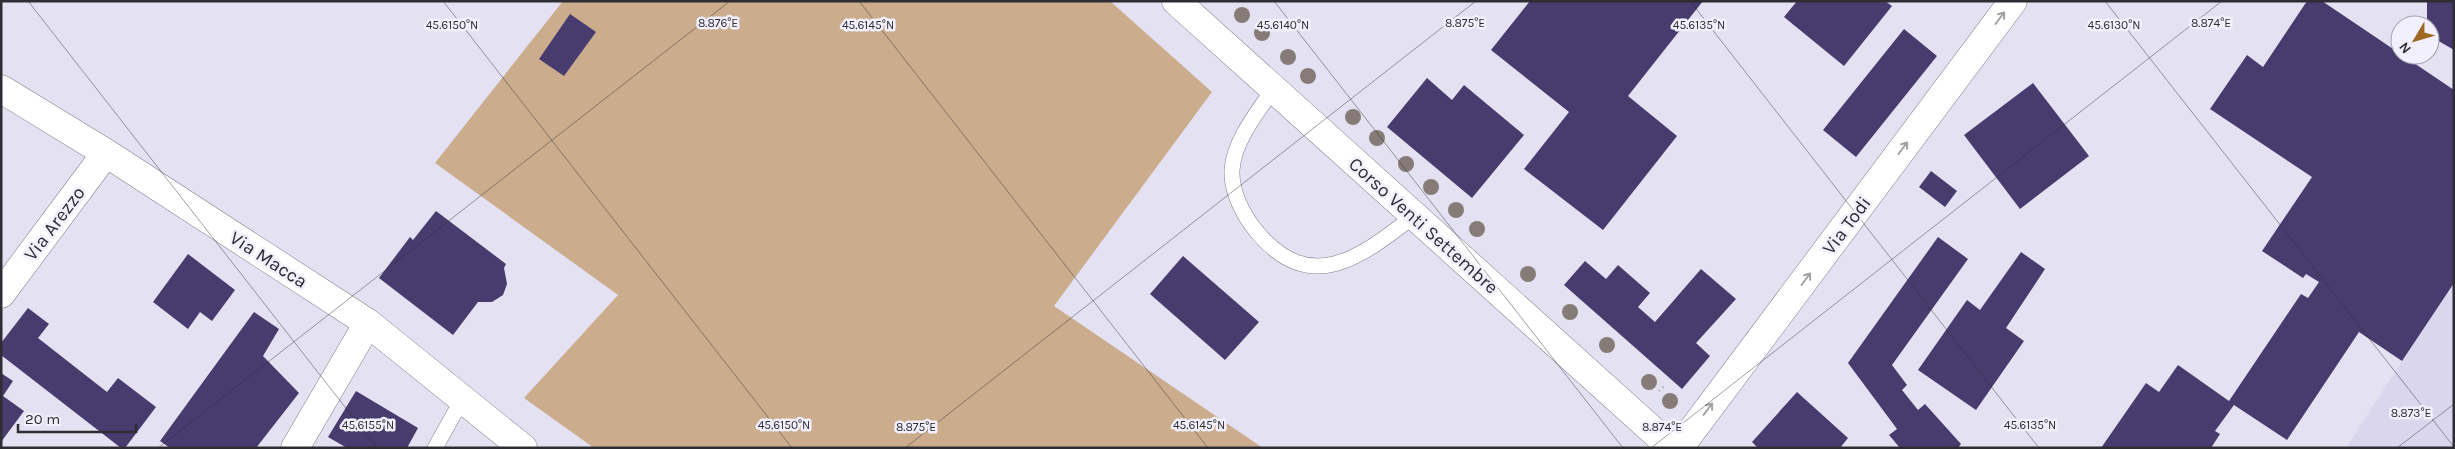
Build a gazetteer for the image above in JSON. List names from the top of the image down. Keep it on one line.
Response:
{"streets":{"street":["Via Arezzo","Corso Venti Settembre","Via Todi","Via Macca"]},"crossings":[["Via Arezzo","Via Macca"]],"one_way":["Via Todi"],"scale_bar":"20 m","north":"bottom left","coordinates":["8.876°E","8.875°E","8.874°E","45.6150°N","45.6145°N","45.6140°N","45.6135°N","45.6130°N","8.873°E","45.6155°N"]}
